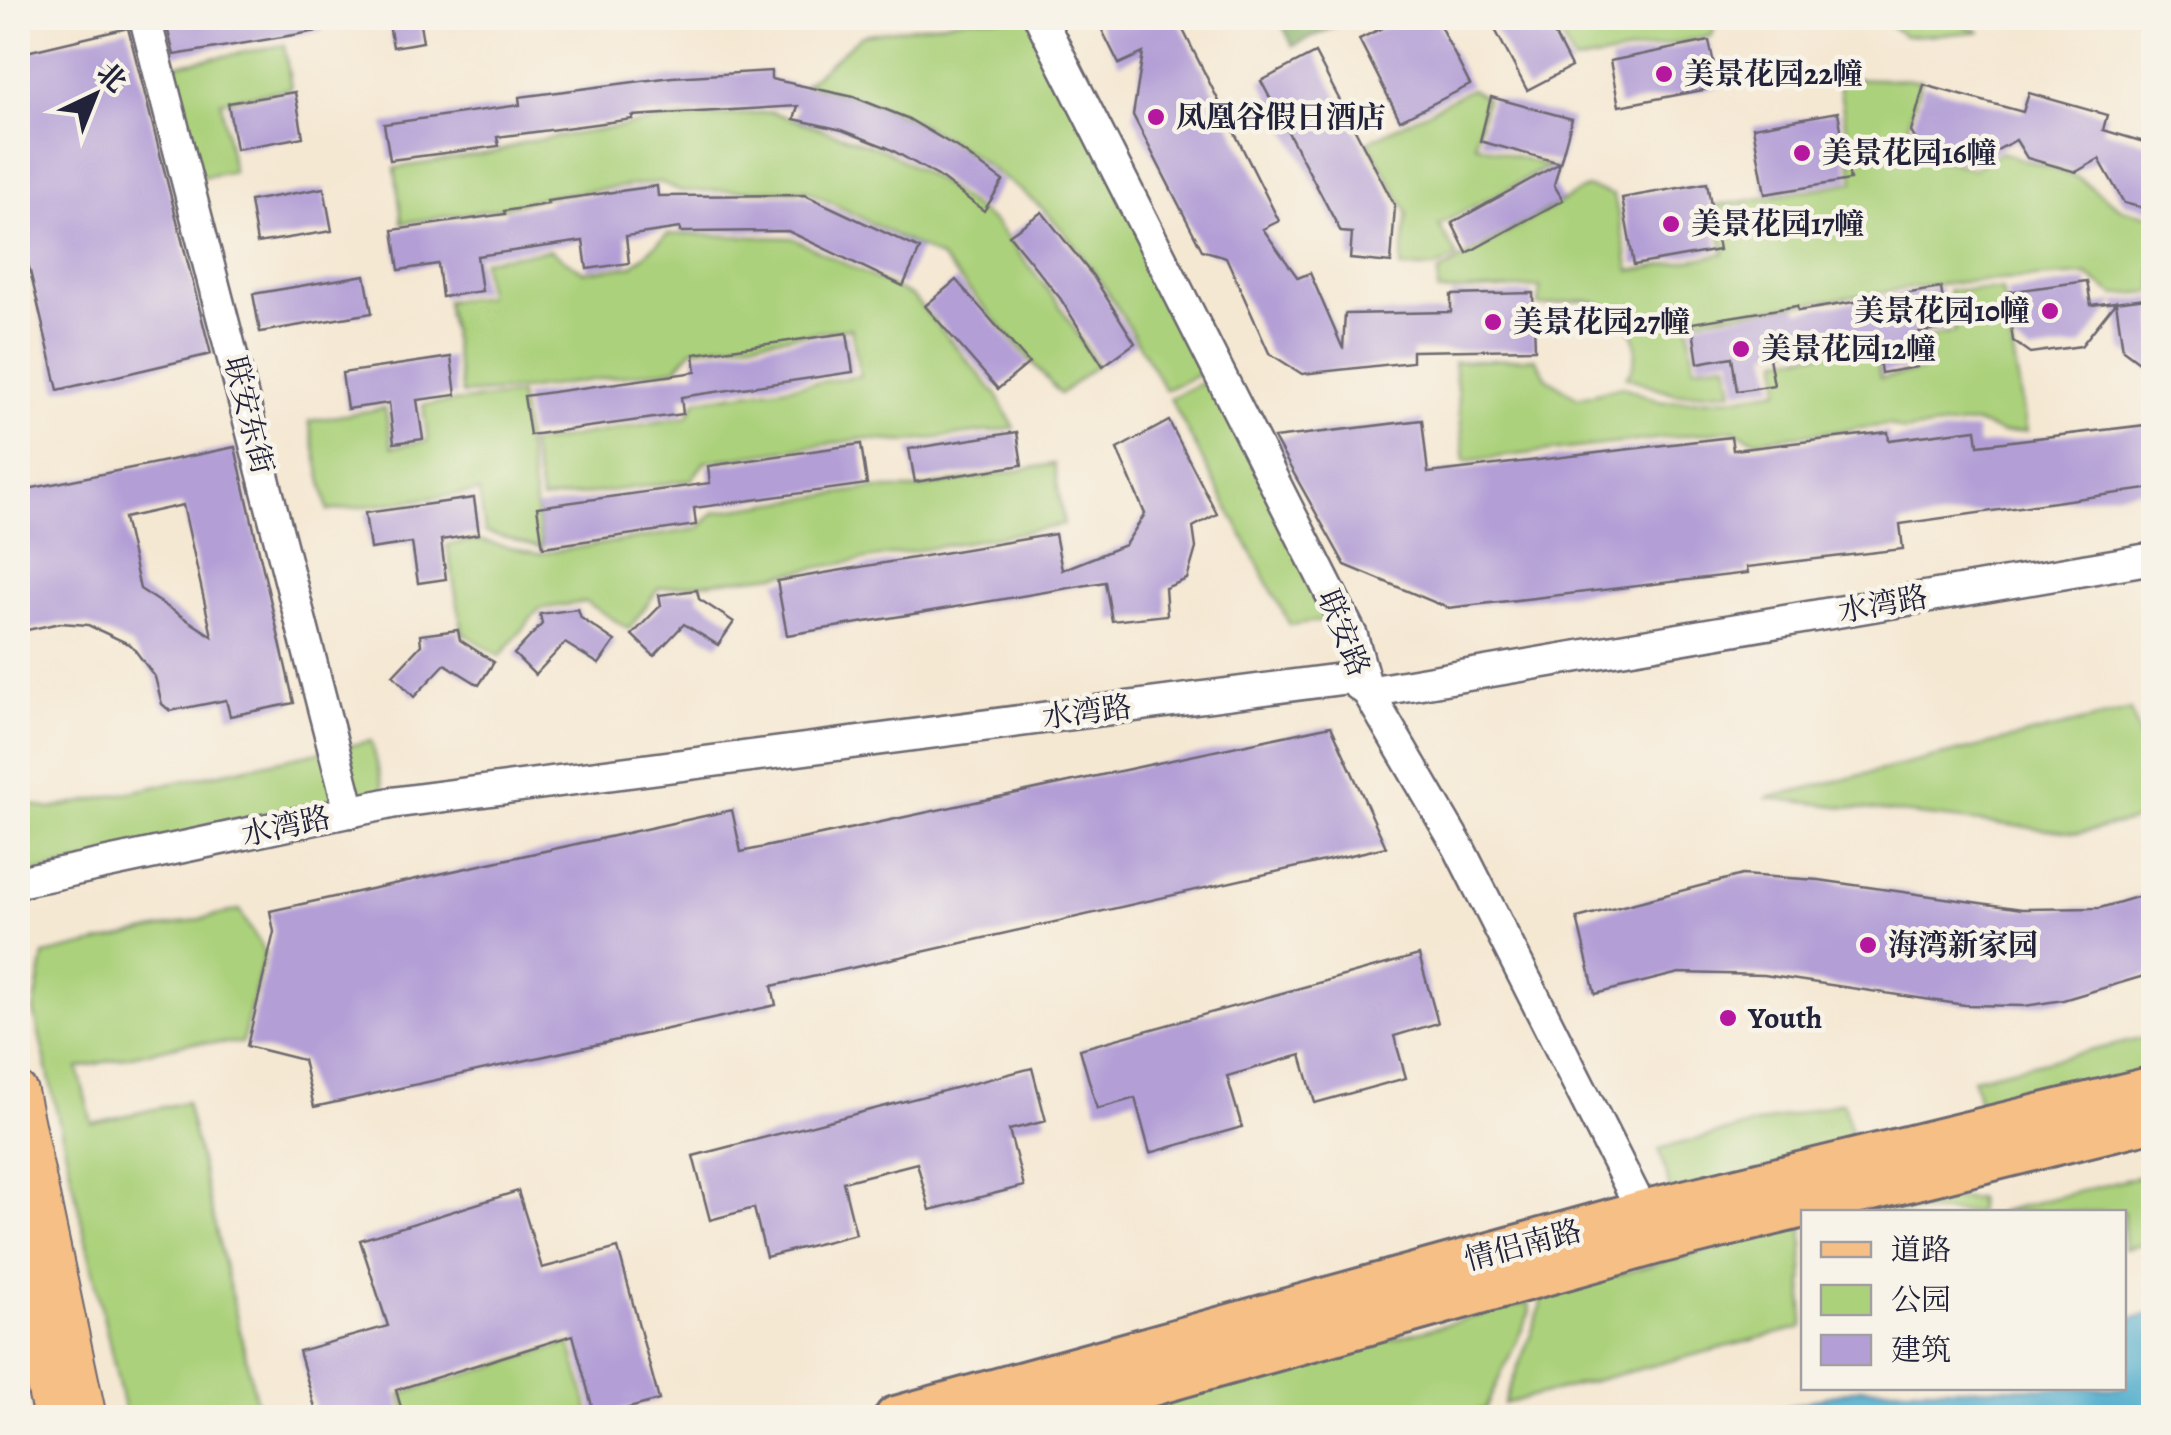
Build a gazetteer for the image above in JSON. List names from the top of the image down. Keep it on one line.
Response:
{"streets":{"highway":["情侣南路"],"street":["联安东街","水湾路","联安路"]},"crossings":[["联安东街","水湾路"],["水湾路","联安路"],["联安路","情侣南路"]],"places":["美景花园22幢","凤凰谷假日酒店","美景花园16幢","美景花园17幢","美景花园10幢","美景花园27幢","美景花园12幢","海湾新家园","Youth"],"legend":["道路","公园","建筑"],"north":"top right"}
